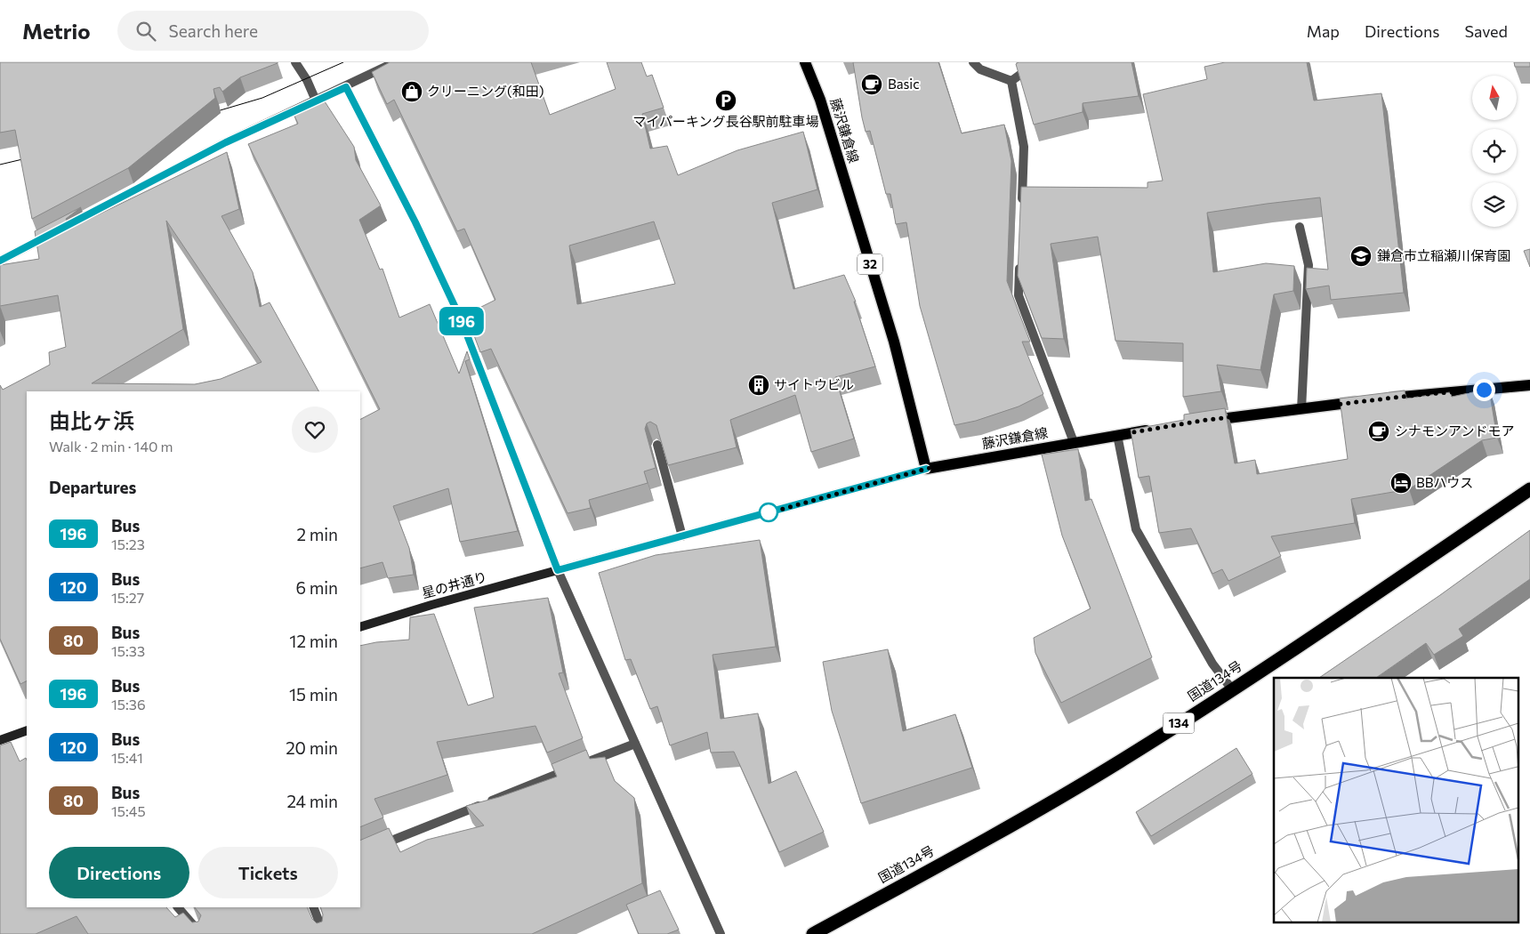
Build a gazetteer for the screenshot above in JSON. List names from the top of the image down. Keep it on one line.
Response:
{"streets":{"highway":["国道134号","134"],"main road":["藤沢鎌倉線","32"],"street":["星の井通り"]},"crossings":[["藤沢鎌倉線","星の井通り"]],"places":{"cafe":["Basic","シナモンアンドモア"],"shop":["クリーニング(和田)"],"parking":["マイパーキング長谷駅前駐車場"],"school or university":["鎌倉市立稲瀬川保育園"],"building":["サイトウビル"],"hotel":["BBハウス"]},"lines":["bus line 196"],"north":"top","page":{"header":"Metrio","search":"Search here","nav":["Map","Directions","Saved"],"on_map":"196","heading":[["由比ヶ浜","Walk · 2 min · 140 m"],"Departures"],"list":[{"mark":"196","name":"Bus","note":"15:23","value":"2 min"},{"mark":"120","name":"Bus","note":"15:27","value":"6 min"},{"mark":"80","name":"Bus","note":"15:33","value":"12 min"},{"mark":"196","name":"Bus","note":"15:36","value":"15 min"},{"mark":"120","name":"Bus","note":"15:41","value":"20 min"},{"mark":"80","name":"Bus","note":"15:45","value":"24 min"}],"buttons":["Directions","Tickets"]}}
